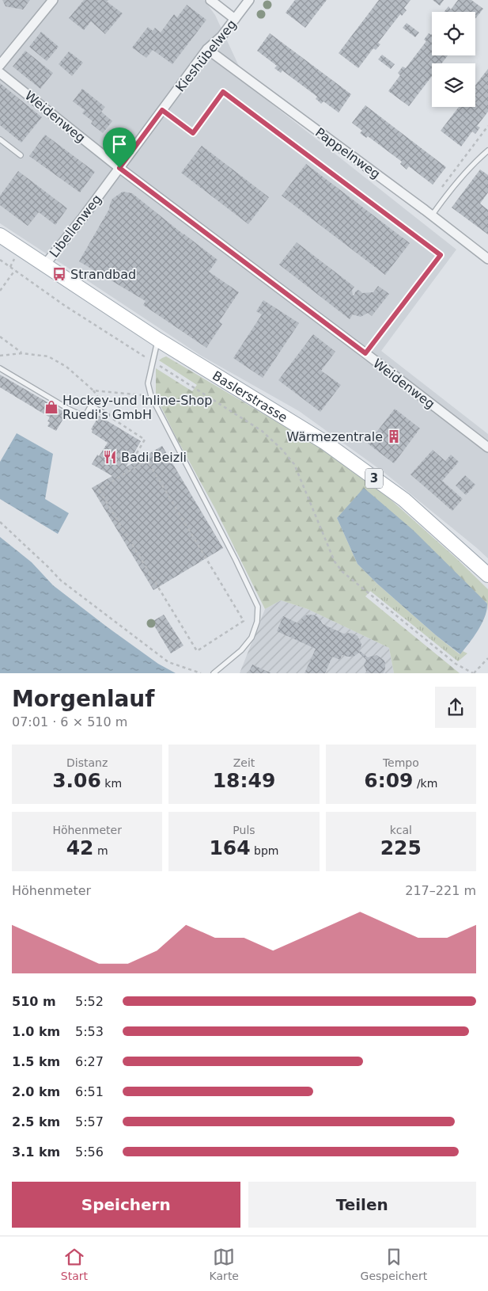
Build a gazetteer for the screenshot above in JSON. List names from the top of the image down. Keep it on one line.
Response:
{"streets":{"main road":["Baslerstrasse","3"],"street":["Kieshübelweg","Weidenweg","Pappelnweg","Libellenweg"]},"crossings":[["Kieshübelweg","Weidenweg"],["Kieshübelweg","Pappelnweg"],["Kieshübelweg","Libellenweg"],["Weidenweg","Libellenweg"],["Libellenweg","Baslerstrasse"]],"places":{"bus stop":["Strandbad"],"shop":["Hockey-und Inline-Shop Ruedi's GmbH"],"building":["Wärmezentrale"],"restaurant":["Badi Beizli"]},"page":{"heading":["Morgenlauf","07:01 · 6 × 510 m"],"stats":[["Distanz","3.06 km"],["Zeit","18:49"],["Tempo","6:09 /km"],["Höhenmeter","42 m"],["Puls","164 bpm"],["kcal","225"]],"chart":["Höhenmeter","217–221 m"],"list":[{"name":"510 m","note":"5:52"},{"name":"1.0 km","note":"5:53"},{"name":"1.5 km","note":"6:27"},{"name":"2.0 km","note":"6:51"},{"name":"2.5 km","note":"5:57"},{"name":"3.1 km","note":"5:56"}],"buttons":["Speichern","Teilen"],"tabs":["Start","Karte","Gespeichert"]}}
